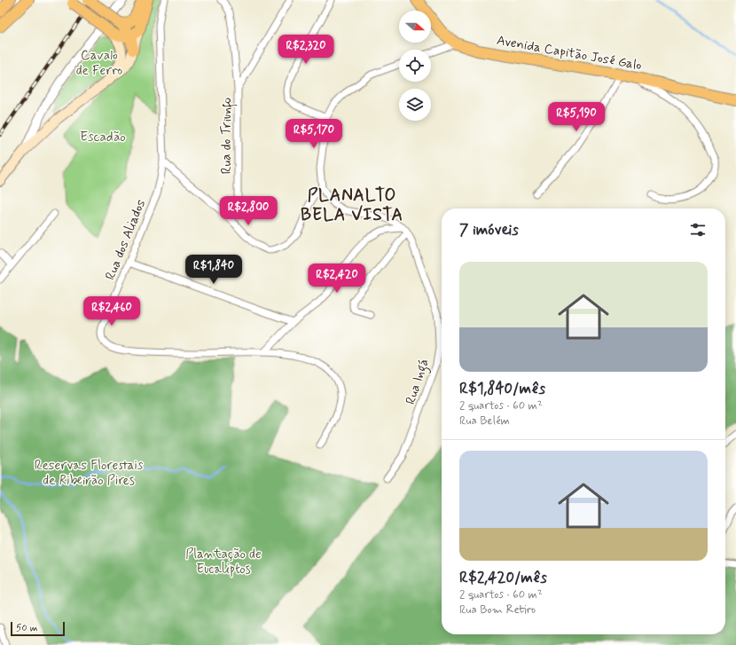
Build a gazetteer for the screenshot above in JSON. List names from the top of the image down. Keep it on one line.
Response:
{"streets":{"main road":["Avenida Capitão José Galo"],"street":["Rua do Triunfo","Rua dos Aliados","Rua Ingá"]},"districts":["PLANALTO BELA VISTA"],"parks":["Cavalo de Ferro","Escadão","Reservas Florestais de Ribeirão Pires","Plantação de Eucaliptos"],"scale_bar":"50 m","north":"right","page":{"price":["R$2,320","R$5,190","R$5,170","R$2,800","R$1,840","R$2,420","R$2,460"],"heading":"7 imóveis","list":[{"name":"R$1,840/mês","note":"2 quartos · 60 m² · Rua Belém"},{"name":"R$2,420/mês","note":"2 quartos · 60 m² · Rua Bom Retiro"}],"scale":"50 m"}}
